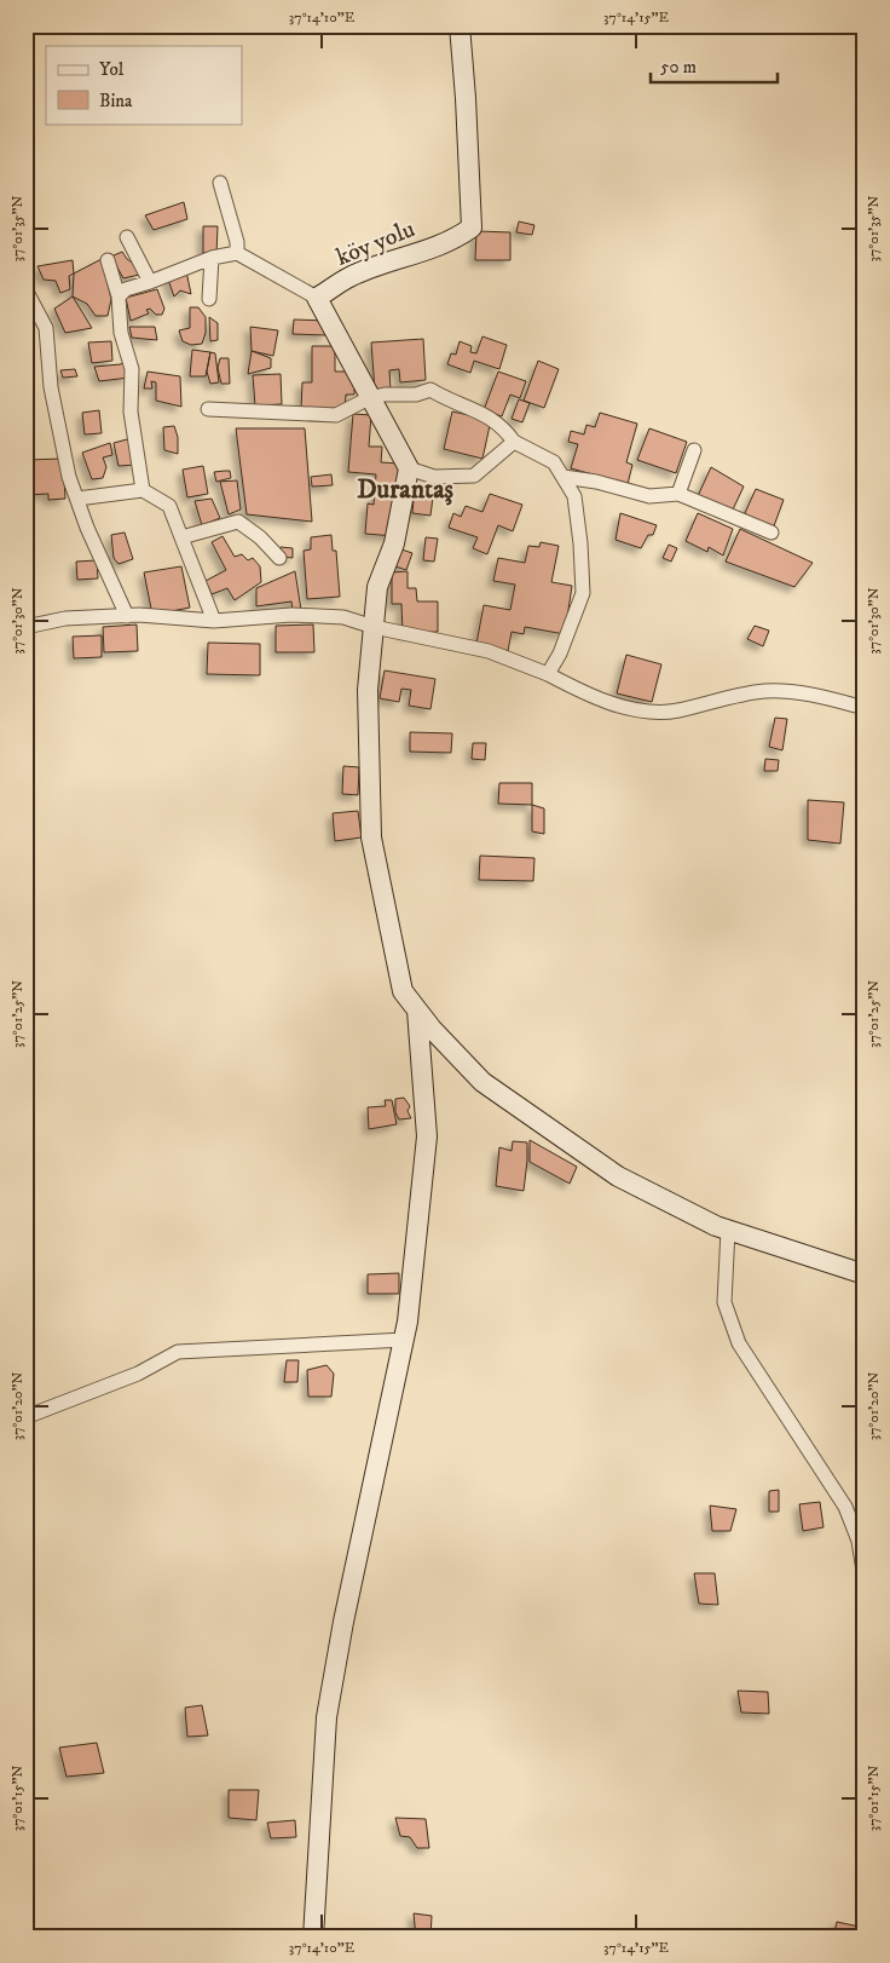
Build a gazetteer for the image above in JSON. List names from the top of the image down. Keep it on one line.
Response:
{"streets":{"street":["köy yolu"]},"districts":["Durantaş"],"legend":["Yol","Bina"],"scale_bar":"50 m","coordinates":["37°14'10\"E","37°14'15\"E","37°01'35\"N","37°01'30\"N","37°01'25\"N","37°01'20\"N","37°01'15\"N"]}
